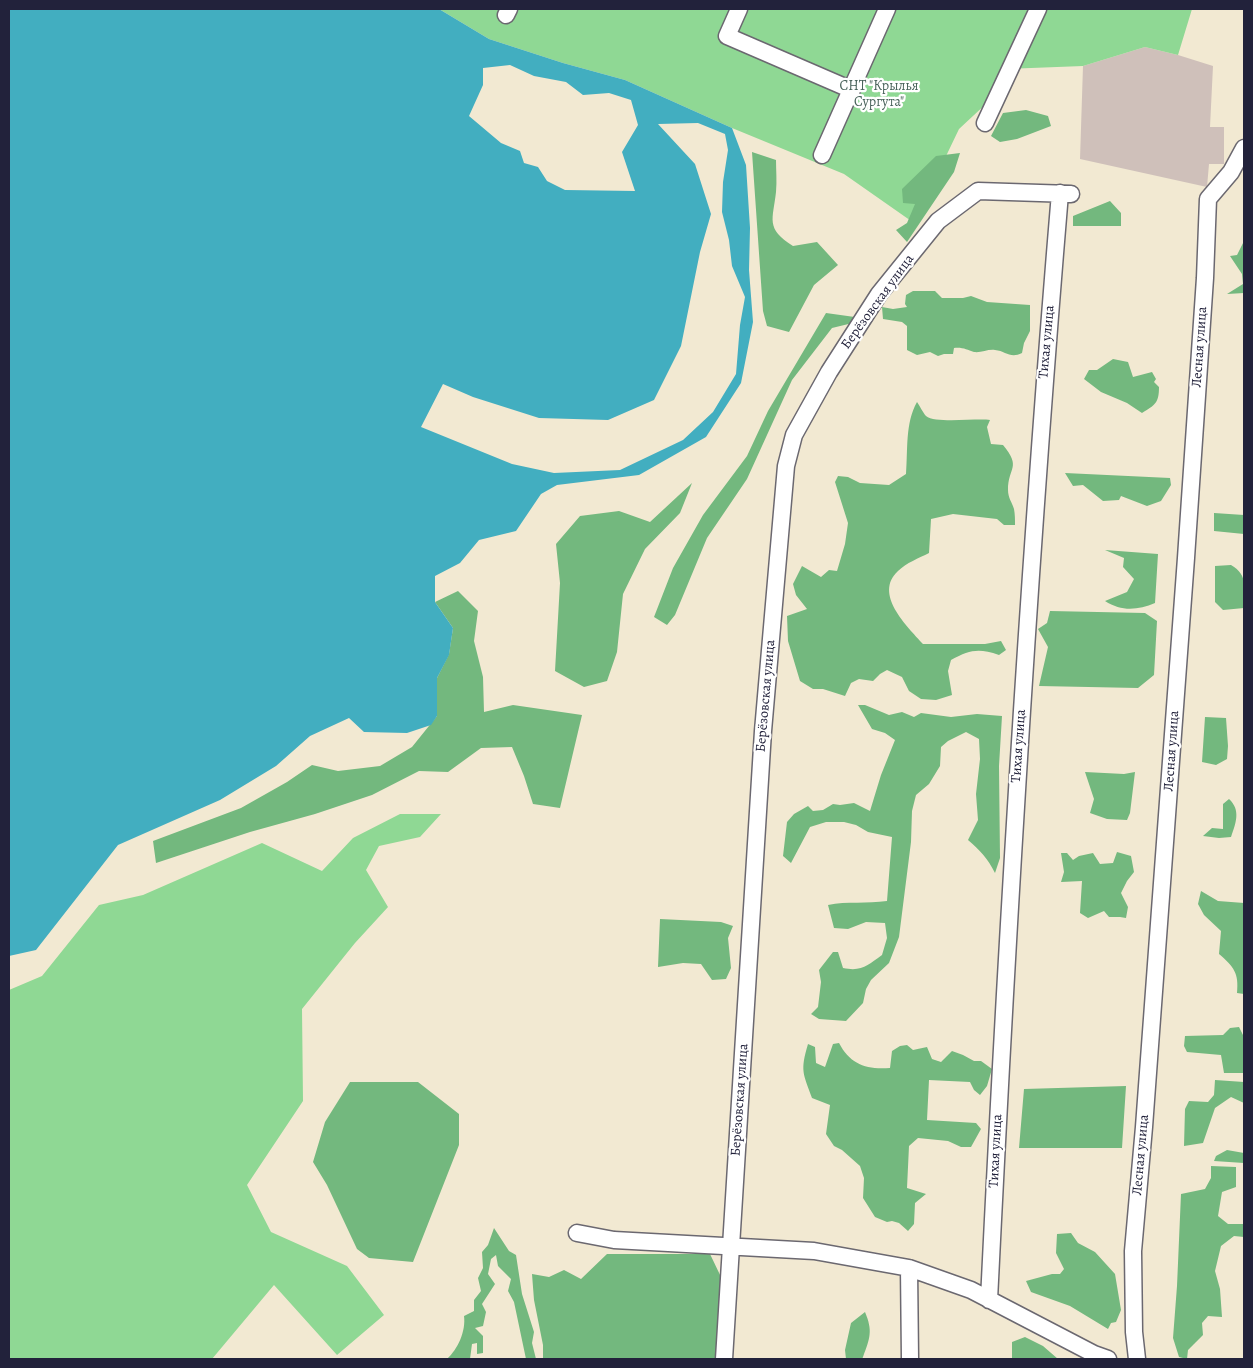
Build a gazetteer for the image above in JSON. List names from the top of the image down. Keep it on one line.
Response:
{"streets":{"street":["Берёзовская улица","Тихая улица","Лесная улица"]},"crossings":[["Берёзовская улица","Тихая улица"]],"parks":["CНТ \"Крылья Сургута\""]}
